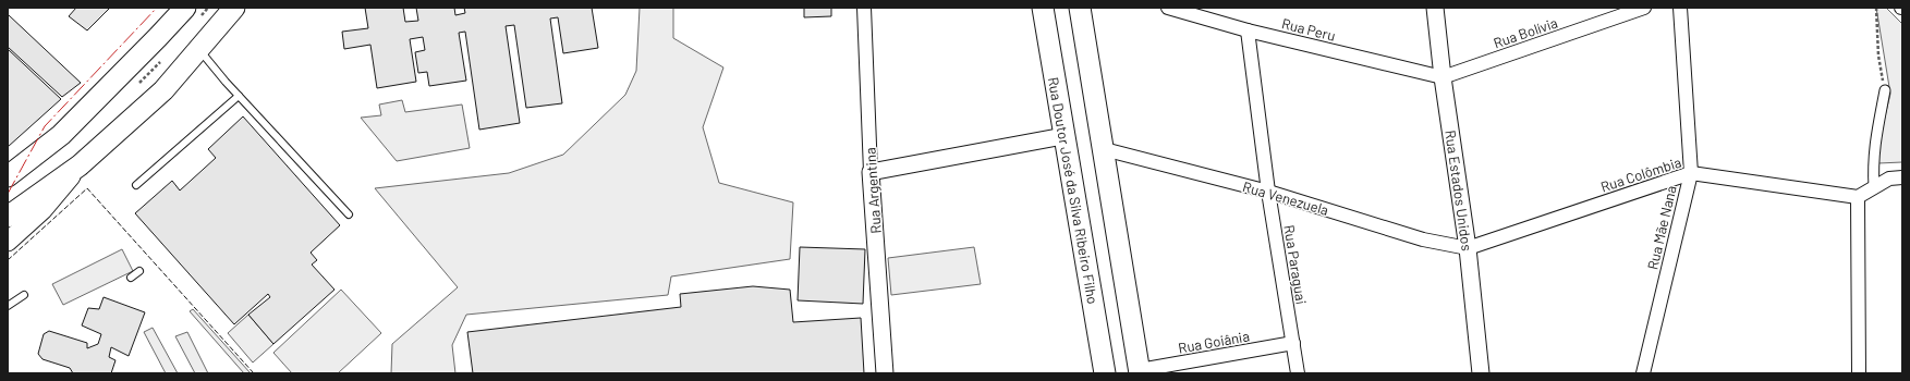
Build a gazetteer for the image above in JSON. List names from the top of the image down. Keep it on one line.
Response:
{"streets":{"main road":["Rua Doutor José da Silva Ribeiro Filho"],"street":["Rua Peru","Rua Bolívia","Rua Colômbia","Rua Argentina","Rua Estados Unidos","Rua Venezuela","Rua Mãe Nana","Rua Paraguai","Rua Goiânia"]},"crossings":[["Rua Peru","Rua Bolívia"],["Rua Peru","Rua Estados Unidos"],["Rua Peru","Rua Paraguai"],["Rua Bolívia","Rua Estados Unidos"],["Rua Colômbia","Rua Estados Unidos"],["Rua Colômbia","Rua Venezuela"],["Rua Colômbia","Rua Mãe Nana"],["Rua Estados Unidos","Rua Venezuela"],["Rua Venezuela","Rua Paraguai"],["Rua Paraguai","Rua Goiânia"]]}
